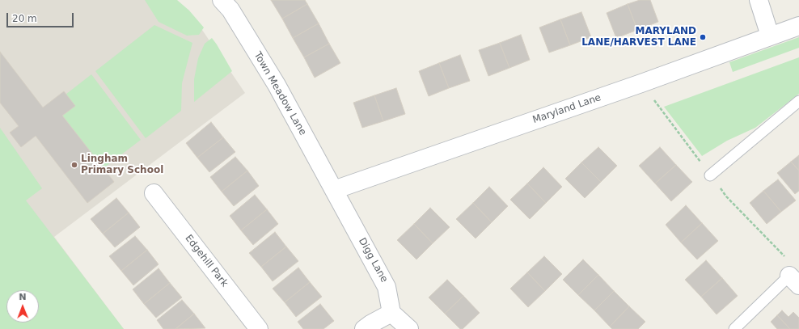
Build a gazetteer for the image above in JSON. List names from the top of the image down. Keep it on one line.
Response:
{"streets":{"street":["Town Meadow Lane","Maryland Lane","Digg Lane","Edgehill Park"]},"crossings":[["Town Meadow Lane","Maryland Lane"],["Town Meadow Lane","Digg Lane"],["Maryland Lane","Digg Lane"]],"places":["MARYLAND LANE/HARVEST LANE","Lingham Primary School"],"scale_bar":"20 m","north":"top"}
